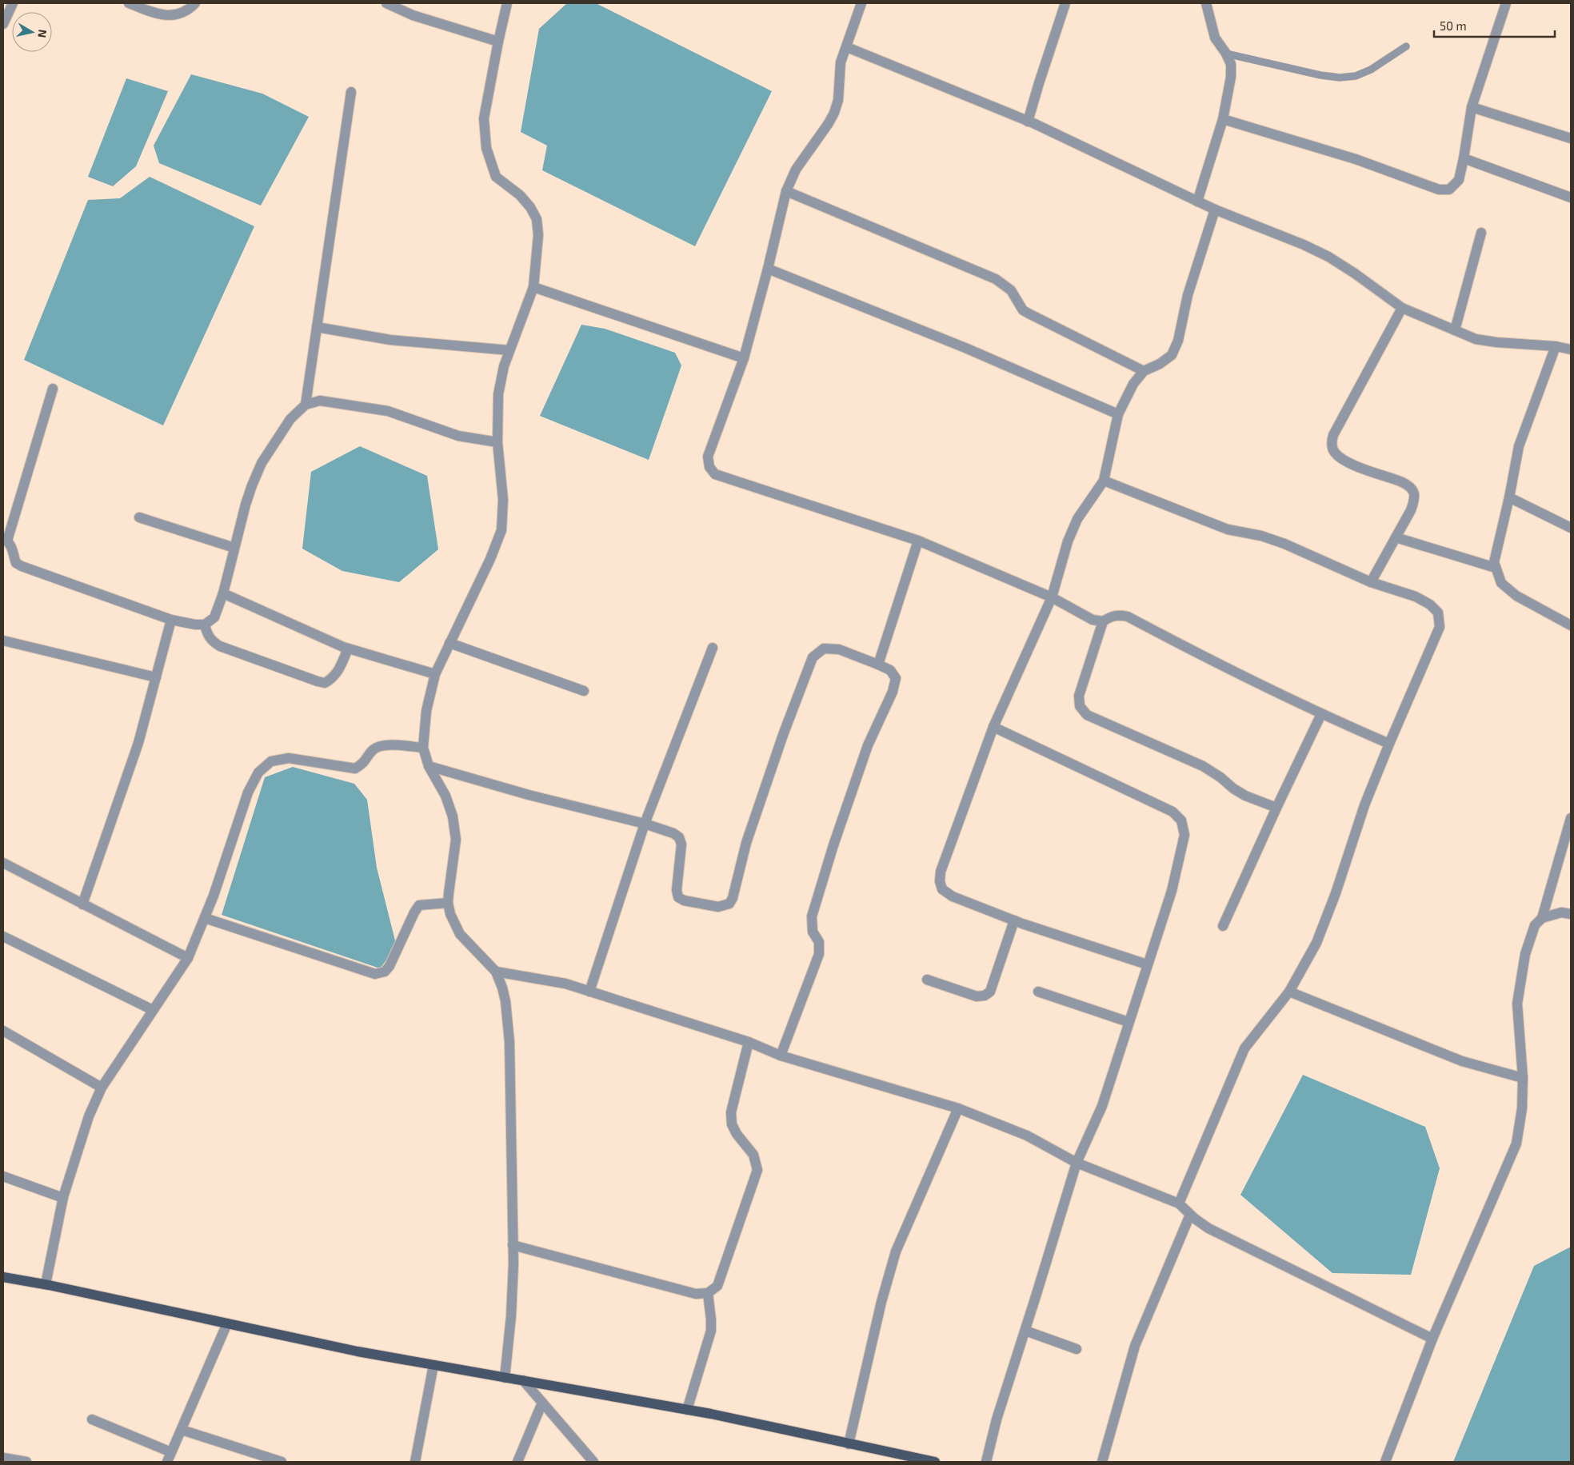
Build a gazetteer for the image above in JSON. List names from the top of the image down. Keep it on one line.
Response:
{"scale_bar":"50 m","north":"right"}
